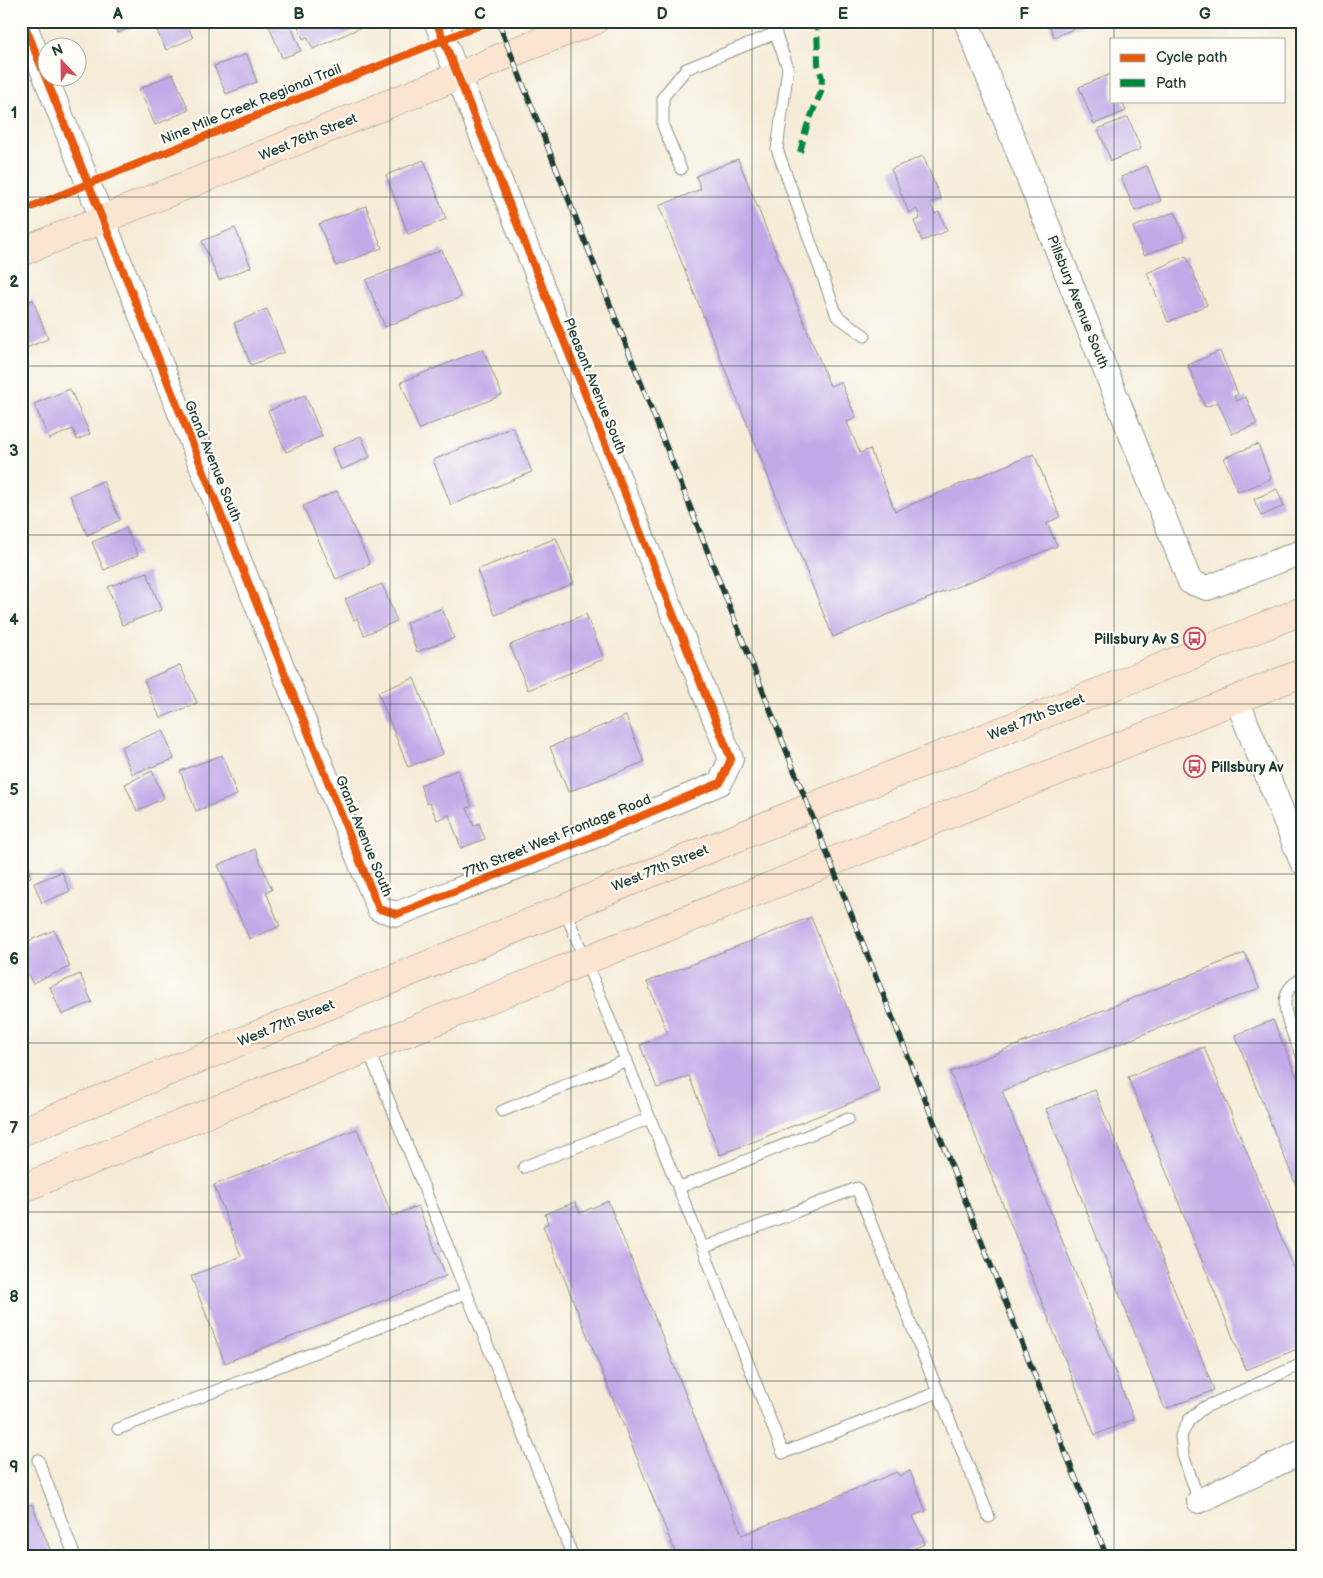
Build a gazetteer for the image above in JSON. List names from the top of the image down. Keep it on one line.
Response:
{"streets":{"street":["West 76th Street","Pillsbury Avenue South","Pleasant Avenue South","Grand Avenue South","West 77th Street","77th Street West Frontage Road"],"cycle path":["Nine Mile Creek Regional Trail"]},"crossings":[["West 76th Street","Pleasant Avenue South"],["West 76th Street","Grand Avenue South"],["Pleasant Avenue South","77th Street West Frontage Road"],["Grand Avenue South","77th Street West Frontage Road"]],"places":{"bus stop":["Pillsbury Av S","Pillsbury Av"]},"legend":["Cycle path","Path"],"north":"top","grid":{"columns":["A","B","C","D","E","F","G"],"rows":["1","2","3","4","5","6","7","8","9"]}}
